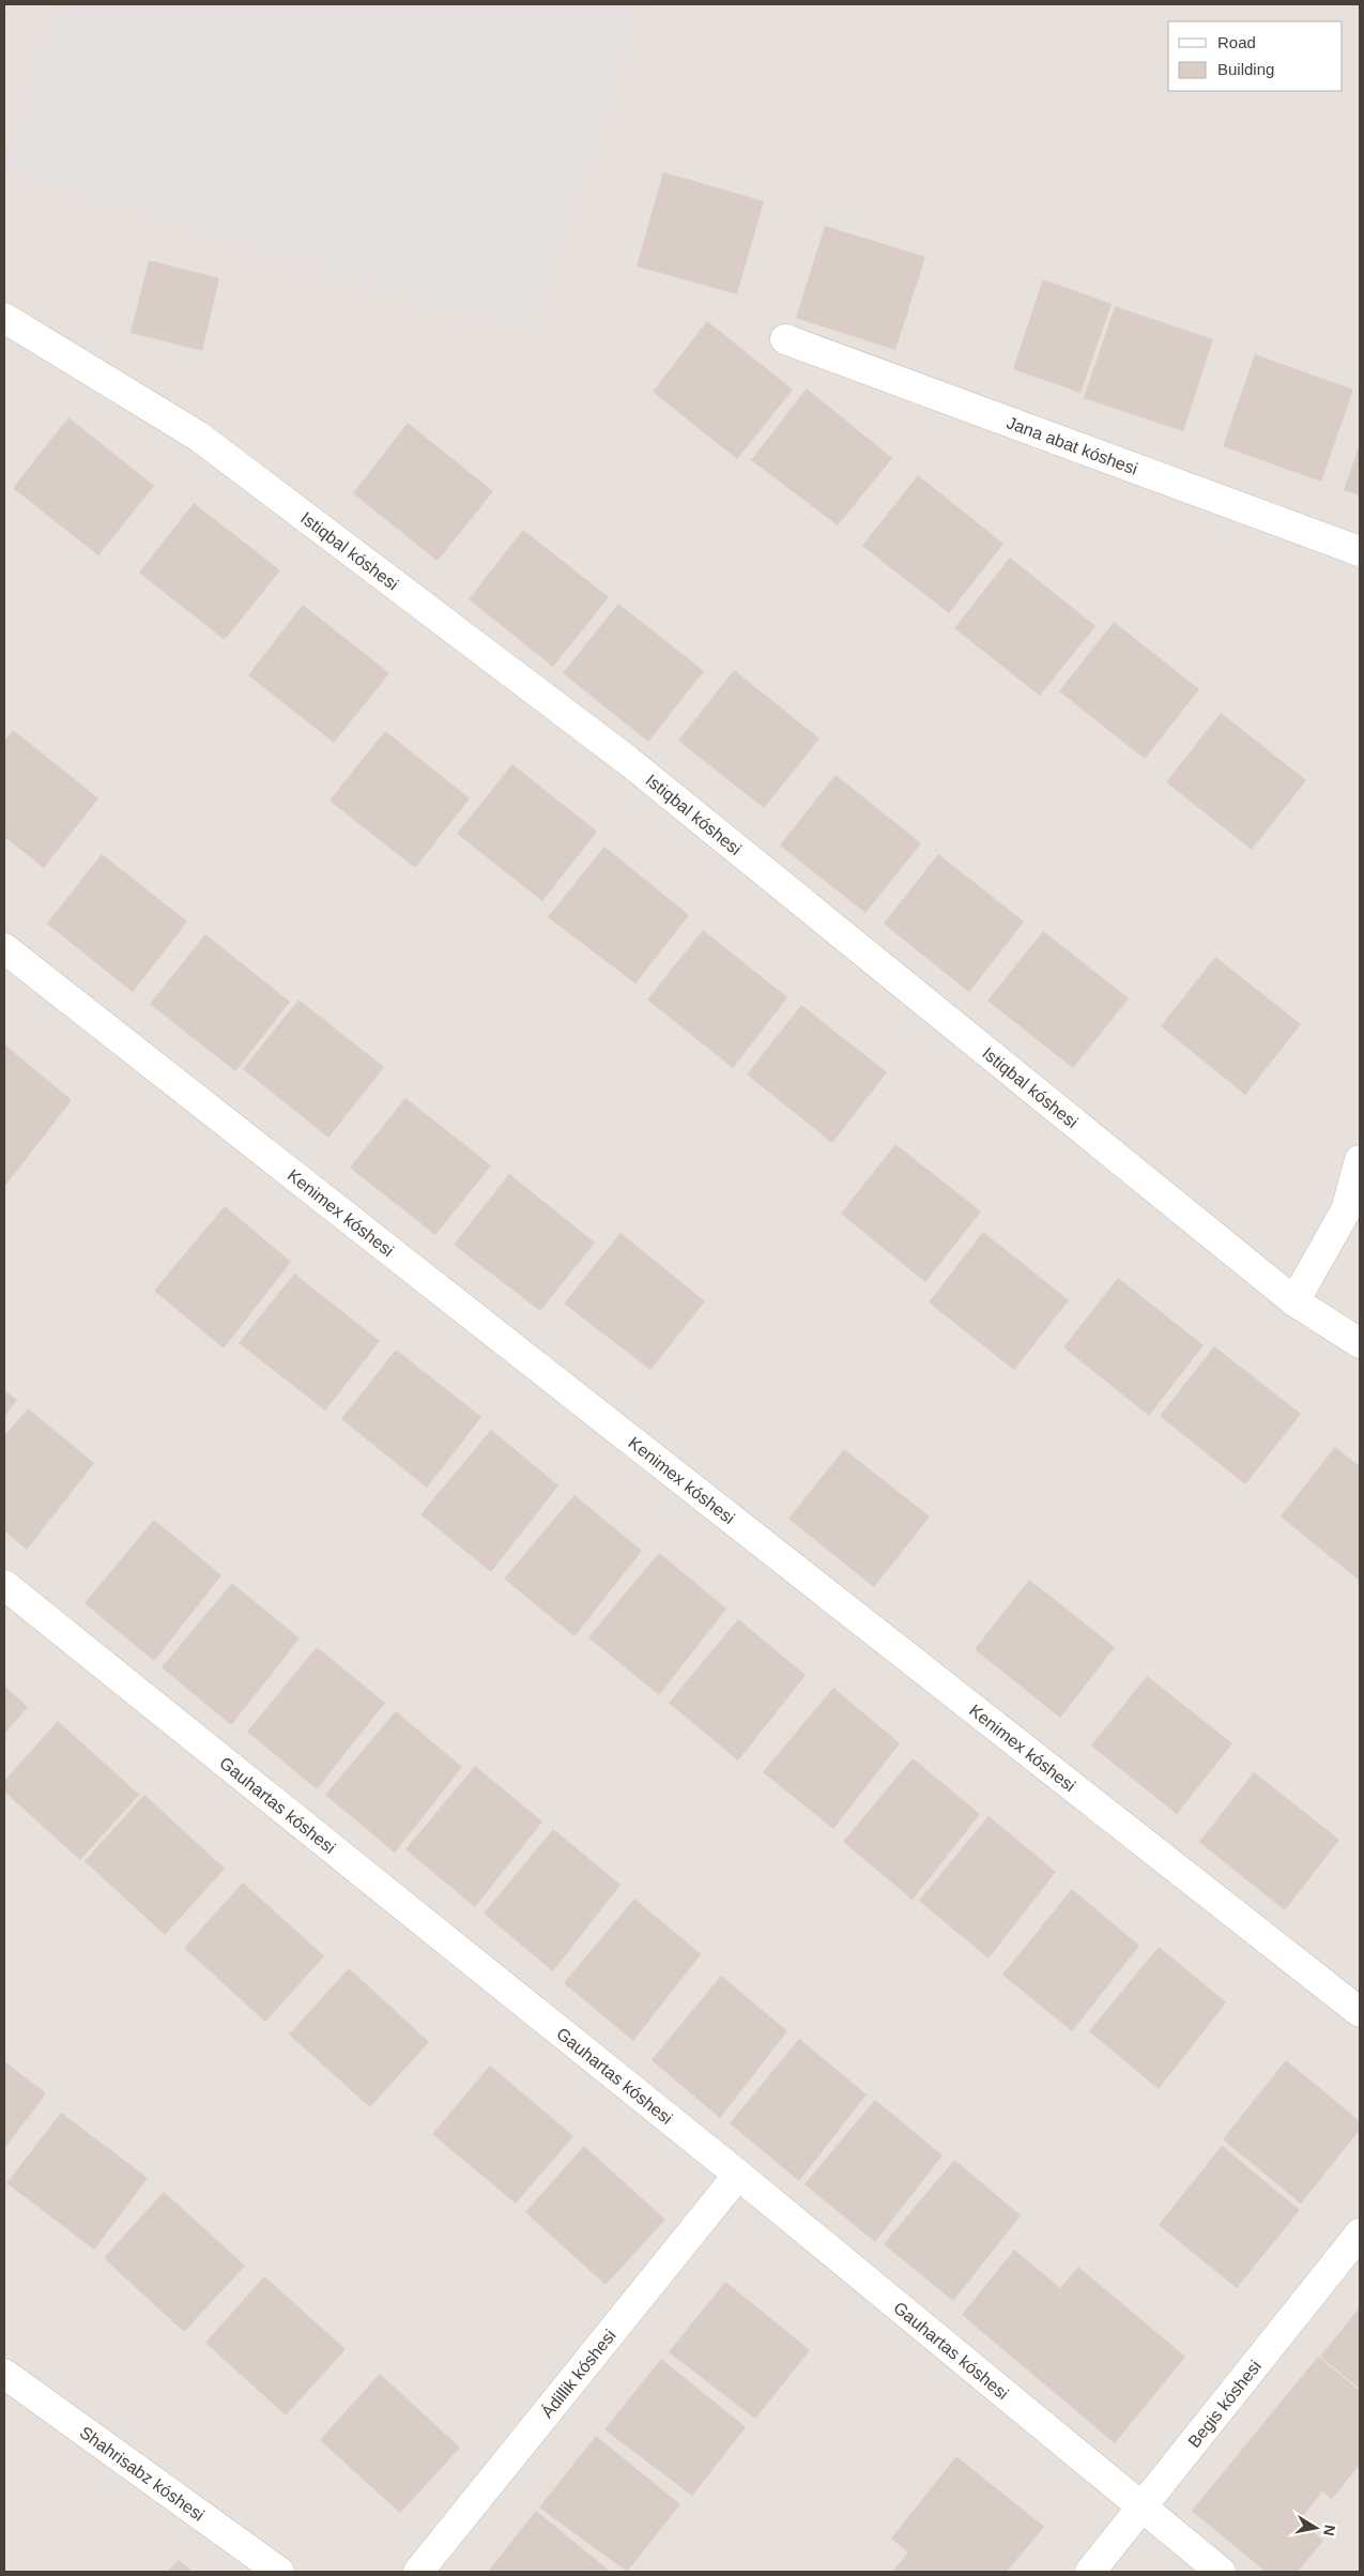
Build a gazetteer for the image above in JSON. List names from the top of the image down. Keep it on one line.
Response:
{"streets":{"street":["Jana abat kóshesi","Istiqbal kóshesi","Kenimex kóshesi","Gauhartas kóshesi","Ádillik kóshesi","Begis kóshesi","Shahrisabz kóshesi"]},"crossings":[["Gauhartas kóshesi","Ádillik kóshesi"],["Gauhartas kóshesi","Begis kóshesi"]],"legend":["Road","Building"],"north":"right"}
